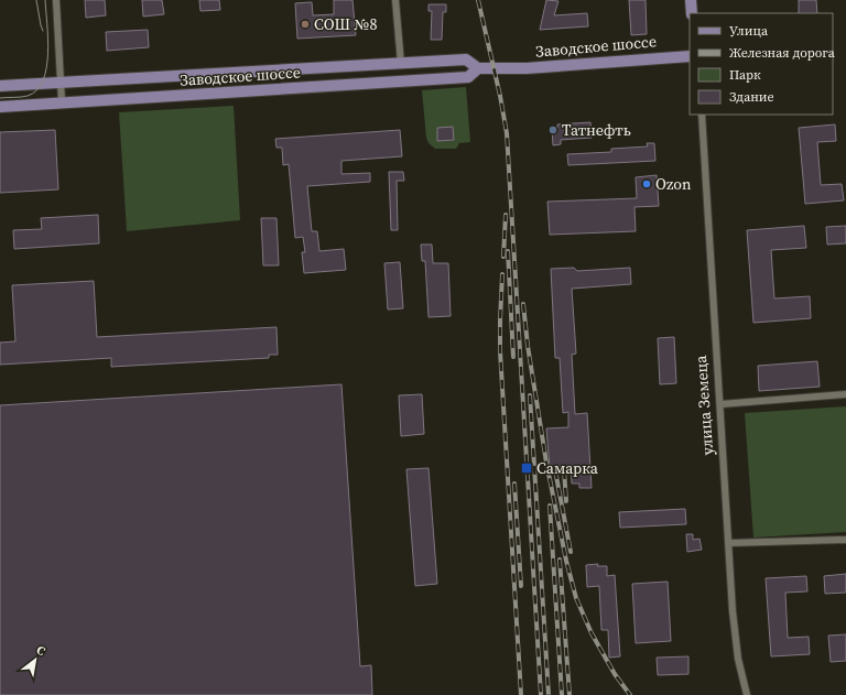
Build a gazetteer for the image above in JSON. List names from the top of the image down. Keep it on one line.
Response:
{"streets":{"main road":["Заводское шоссе"],"street":["улица Земеца"]},"places":{"other":["СОШ №8","Татнефть","Ozon"],"transit":["Самарка"]},"legend":["Улица","Железная дорога","Парк","Здание"],"north":"top right"}
